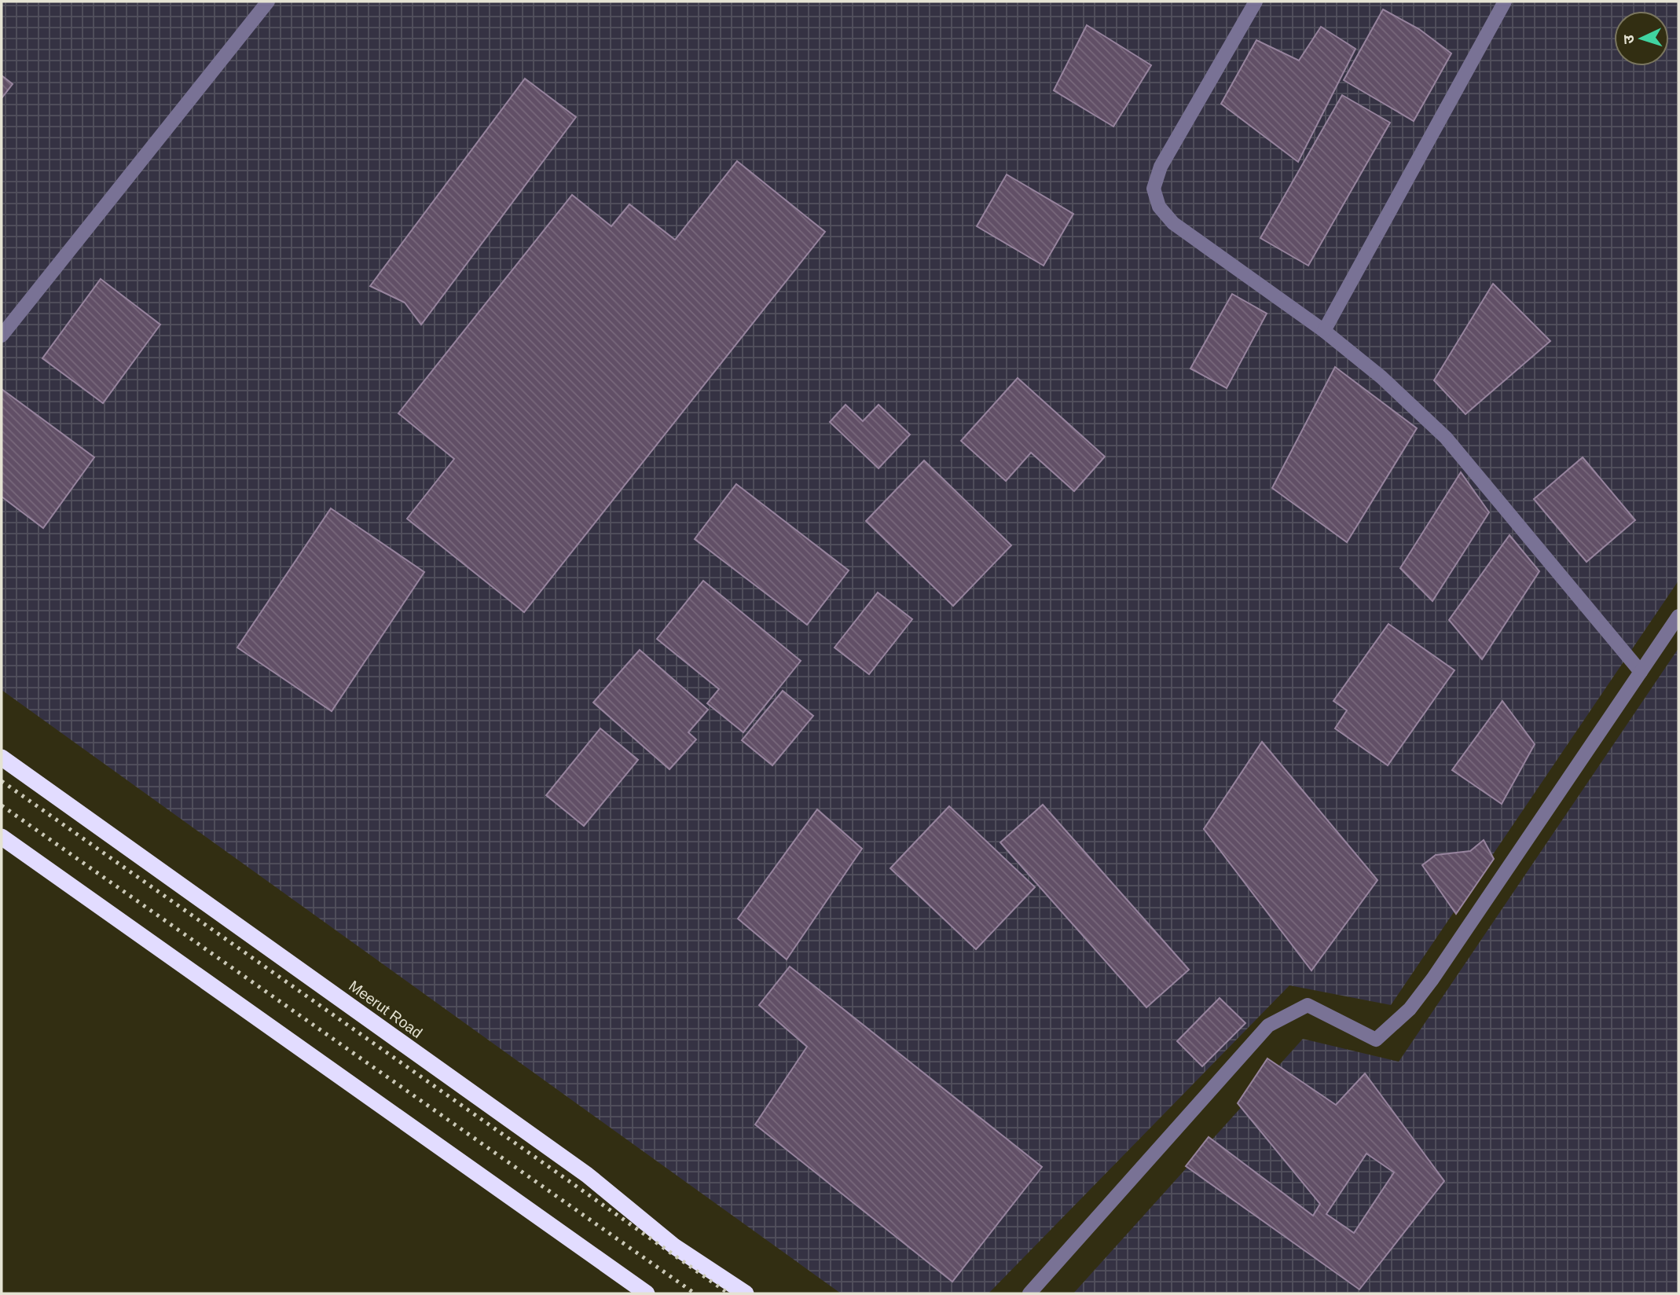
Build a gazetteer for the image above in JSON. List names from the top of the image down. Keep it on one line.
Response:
{"streets":{"highway":["Meerut Road"]},"north":"left"}
